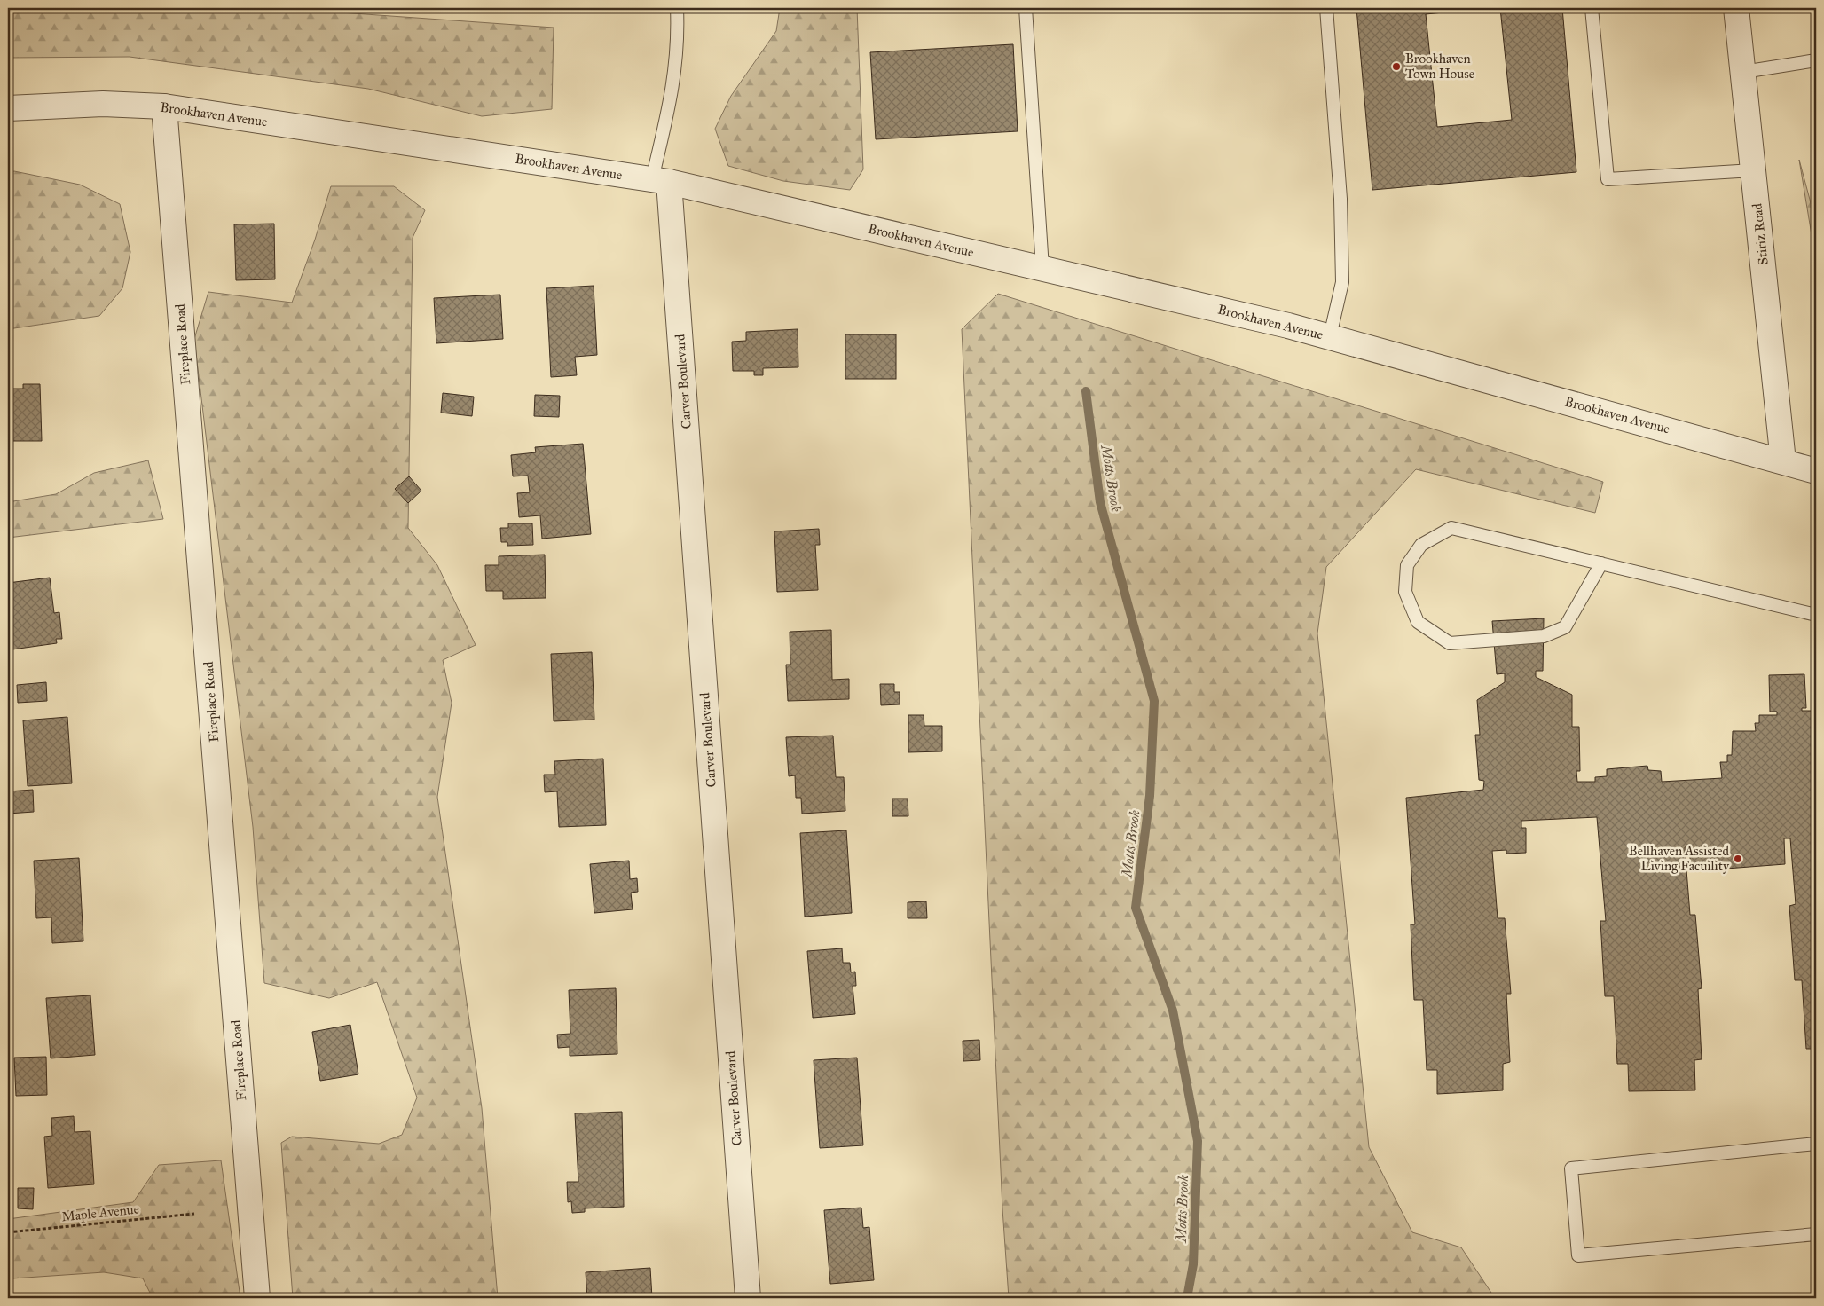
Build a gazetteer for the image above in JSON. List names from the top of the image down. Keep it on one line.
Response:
{"streets":{"street":["Brookhaven Avenue","Stiriz Road","Fireplace Road","Carver Boulevard"],"path":["Maple Avenue"]},"crossings":[["Brookhaven Avenue","Stiriz Road"],["Brookhaven Avenue","Fireplace Road"],["Brookhaven Avenue","Carver Boulevard"]],"water":["Motts Brook"],"places":["Brookhaven Town House","Bellhaven Assisted Living Facuility"]}
